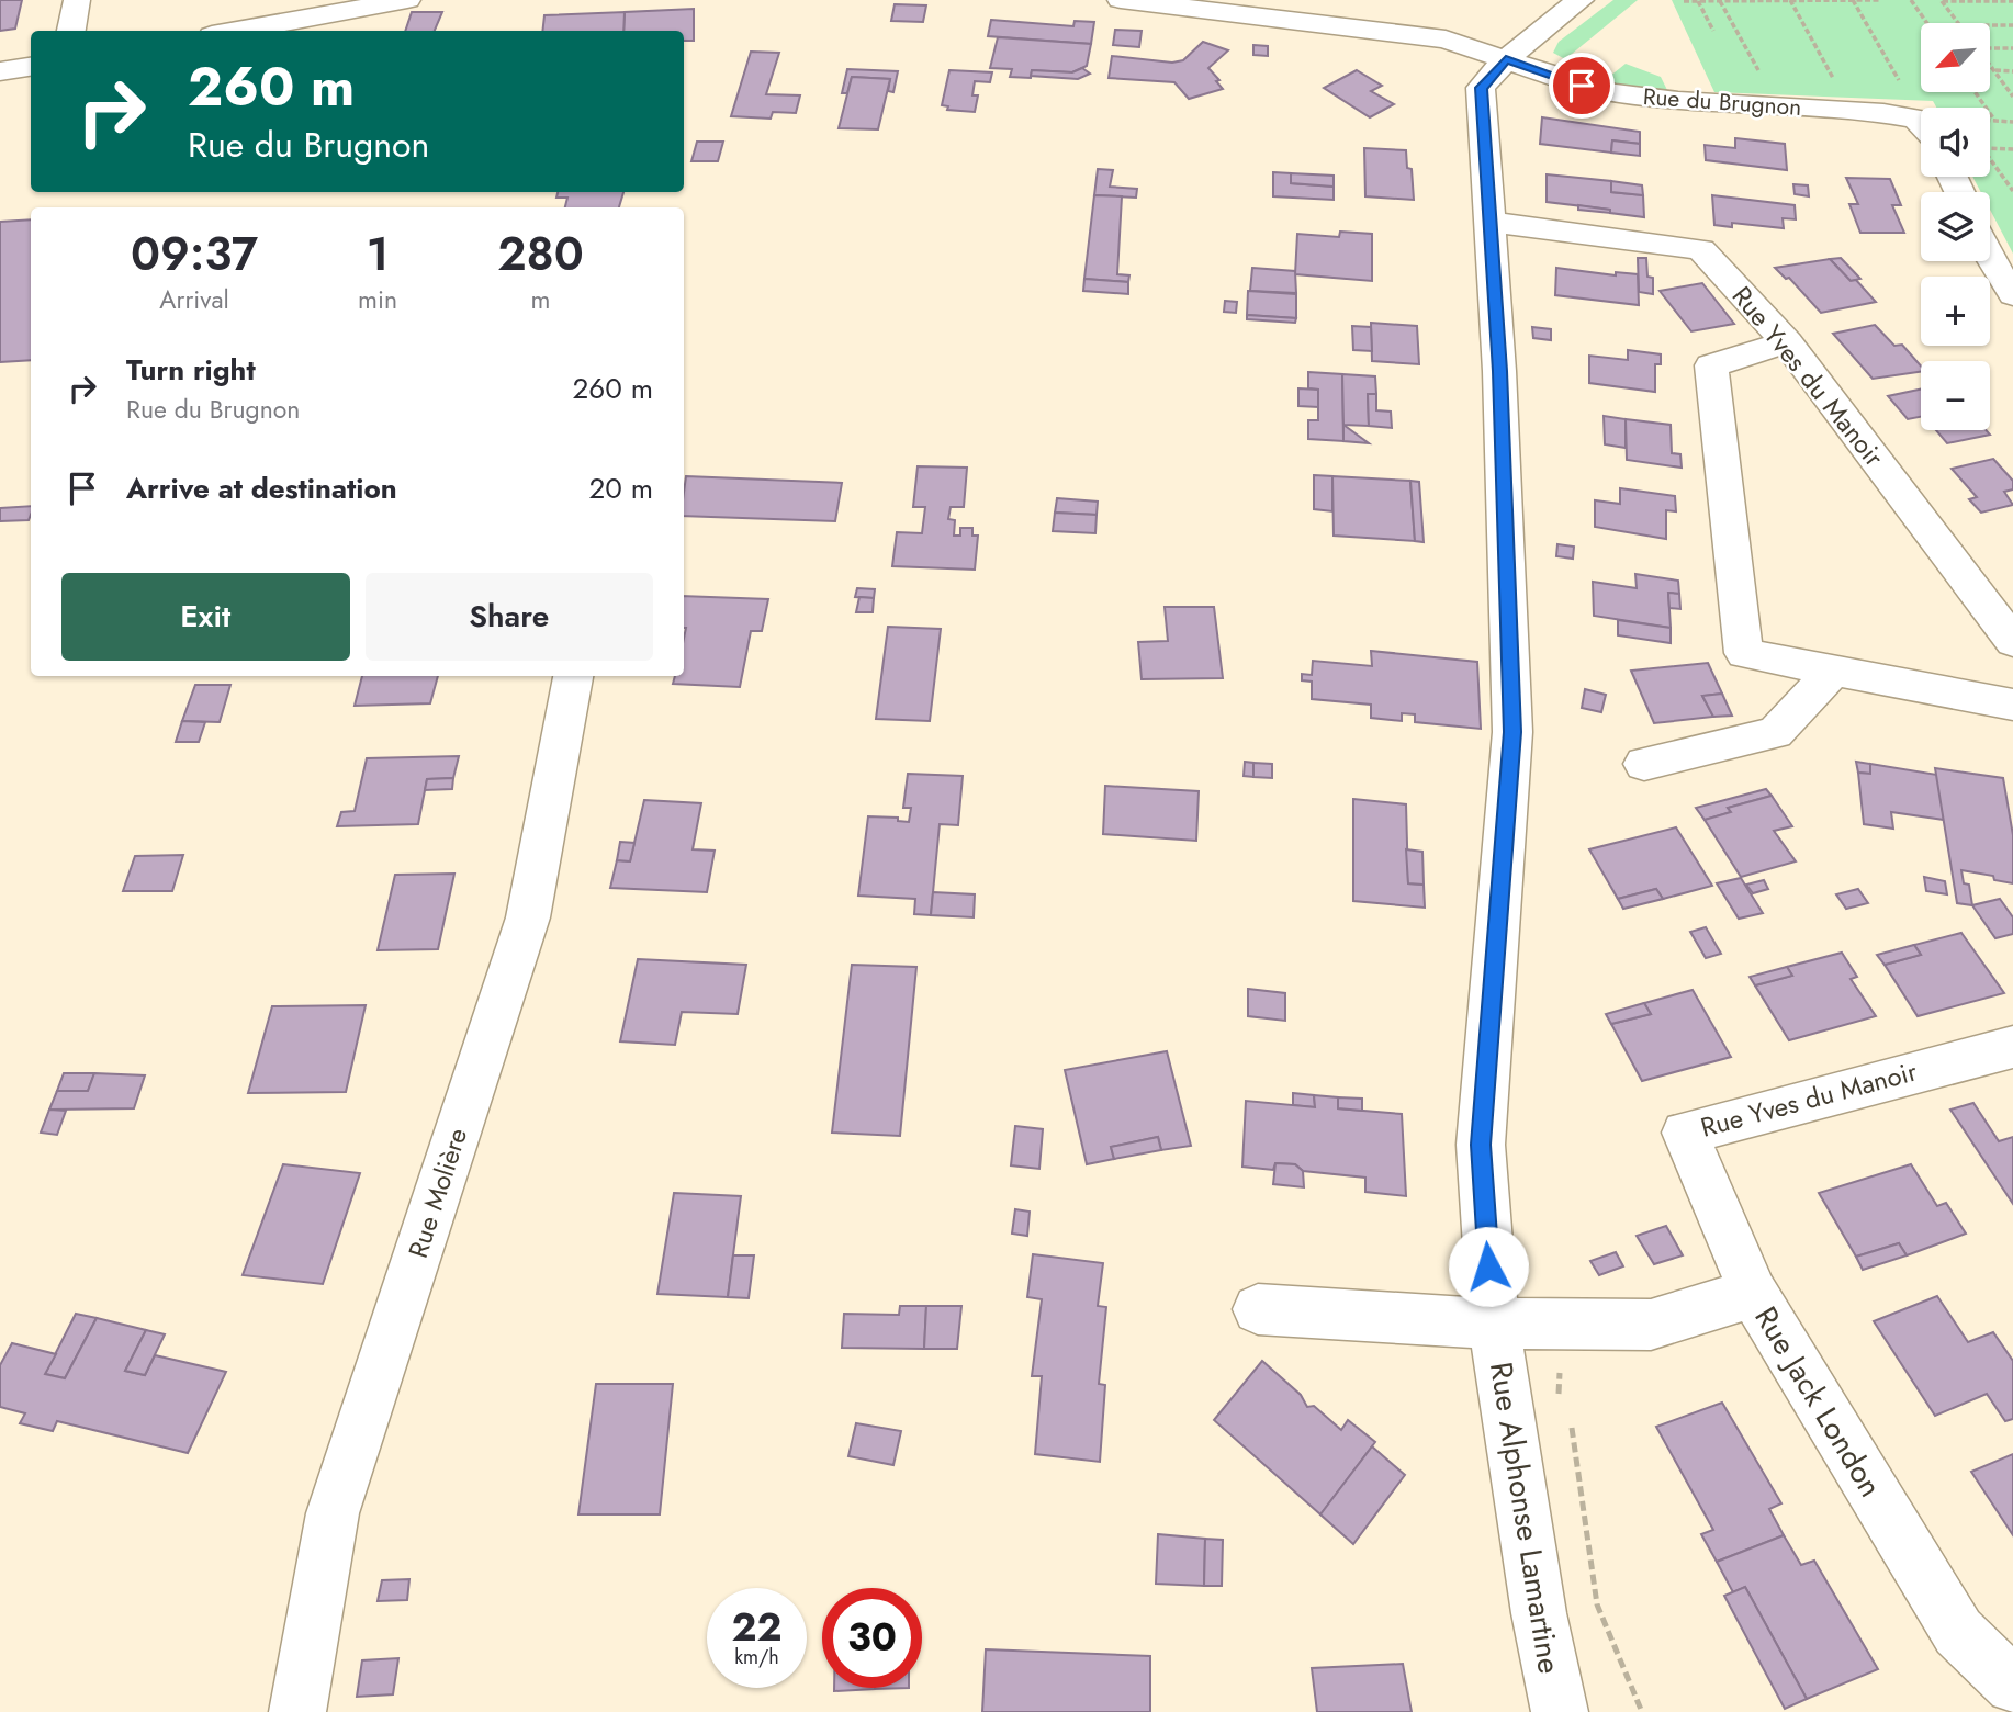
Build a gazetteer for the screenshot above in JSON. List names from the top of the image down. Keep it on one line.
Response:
{"streets":{"street":["Rue du Brugnon","Rue Yves du Manoir","Rue Molière","Rue Jack London","Rue Alphonse Lamartine"]},"crossings":[["Rue du Brugnon","Rue Alphonse Lamartine"],["Rue Yves du Manoir","Rue Jack London"],["Rue Yves du Manoir","Rue Alphonse Lamartine"],["Rue Jack London","Rue Alphonse Lamartine"]],"north":"bottom left","page":{"map_buttons":["+","−"],"turn":["260 m","Rue du Brugnon"],"eta":["09:37","Arrival","1","min","280","m"],"list":[{"name":"Turn right","note":"Rue du Brugnon","value":"260 m"},{"name":"Arrive at destination","value":"20 m"}],"buttons":["Exit","Share"],"speed":"22 km/h","limit":"30"}}
